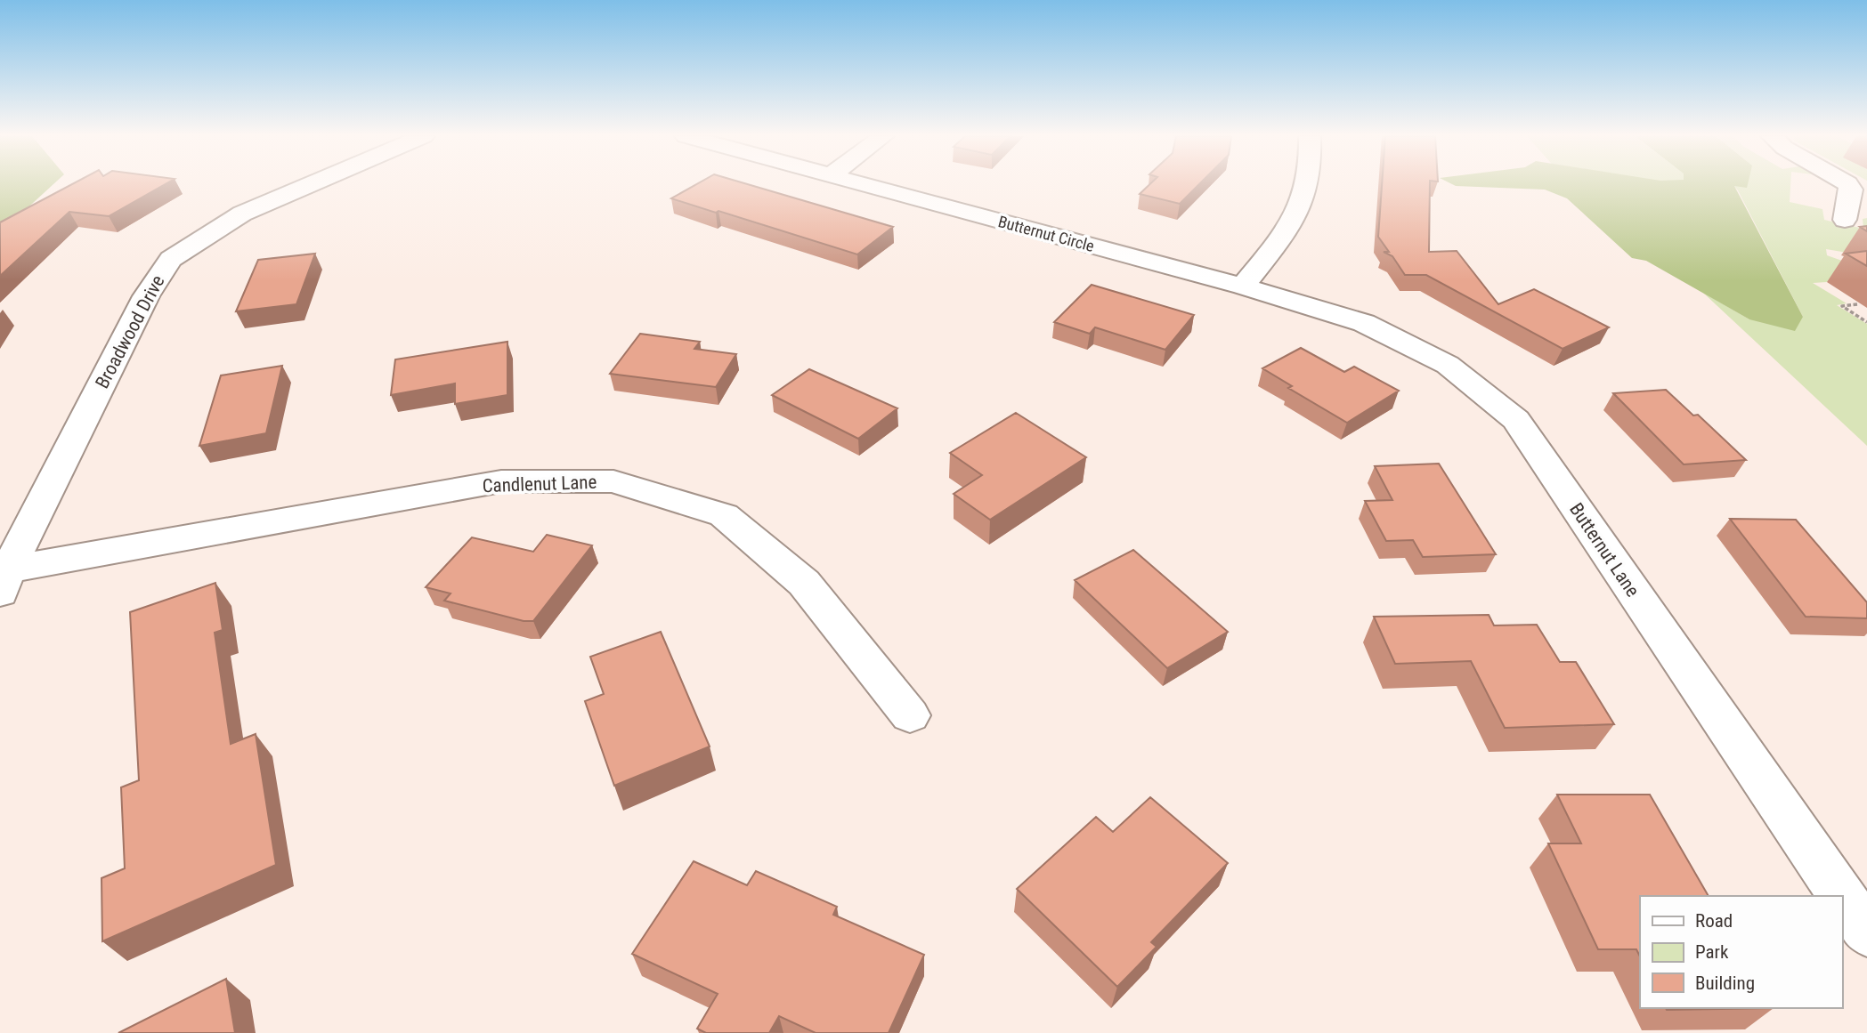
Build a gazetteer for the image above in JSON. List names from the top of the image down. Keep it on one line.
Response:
{"streets":{"street":["Butternut Circle","Broadwood Drive","Candlenut Lane","Butternut Lane"]},"crossings":[["Butternut Circle","Butternut Lane"],["Broadwood Drive","Candlenut Lane"]],"legend":["Road","Park","Building"]}
